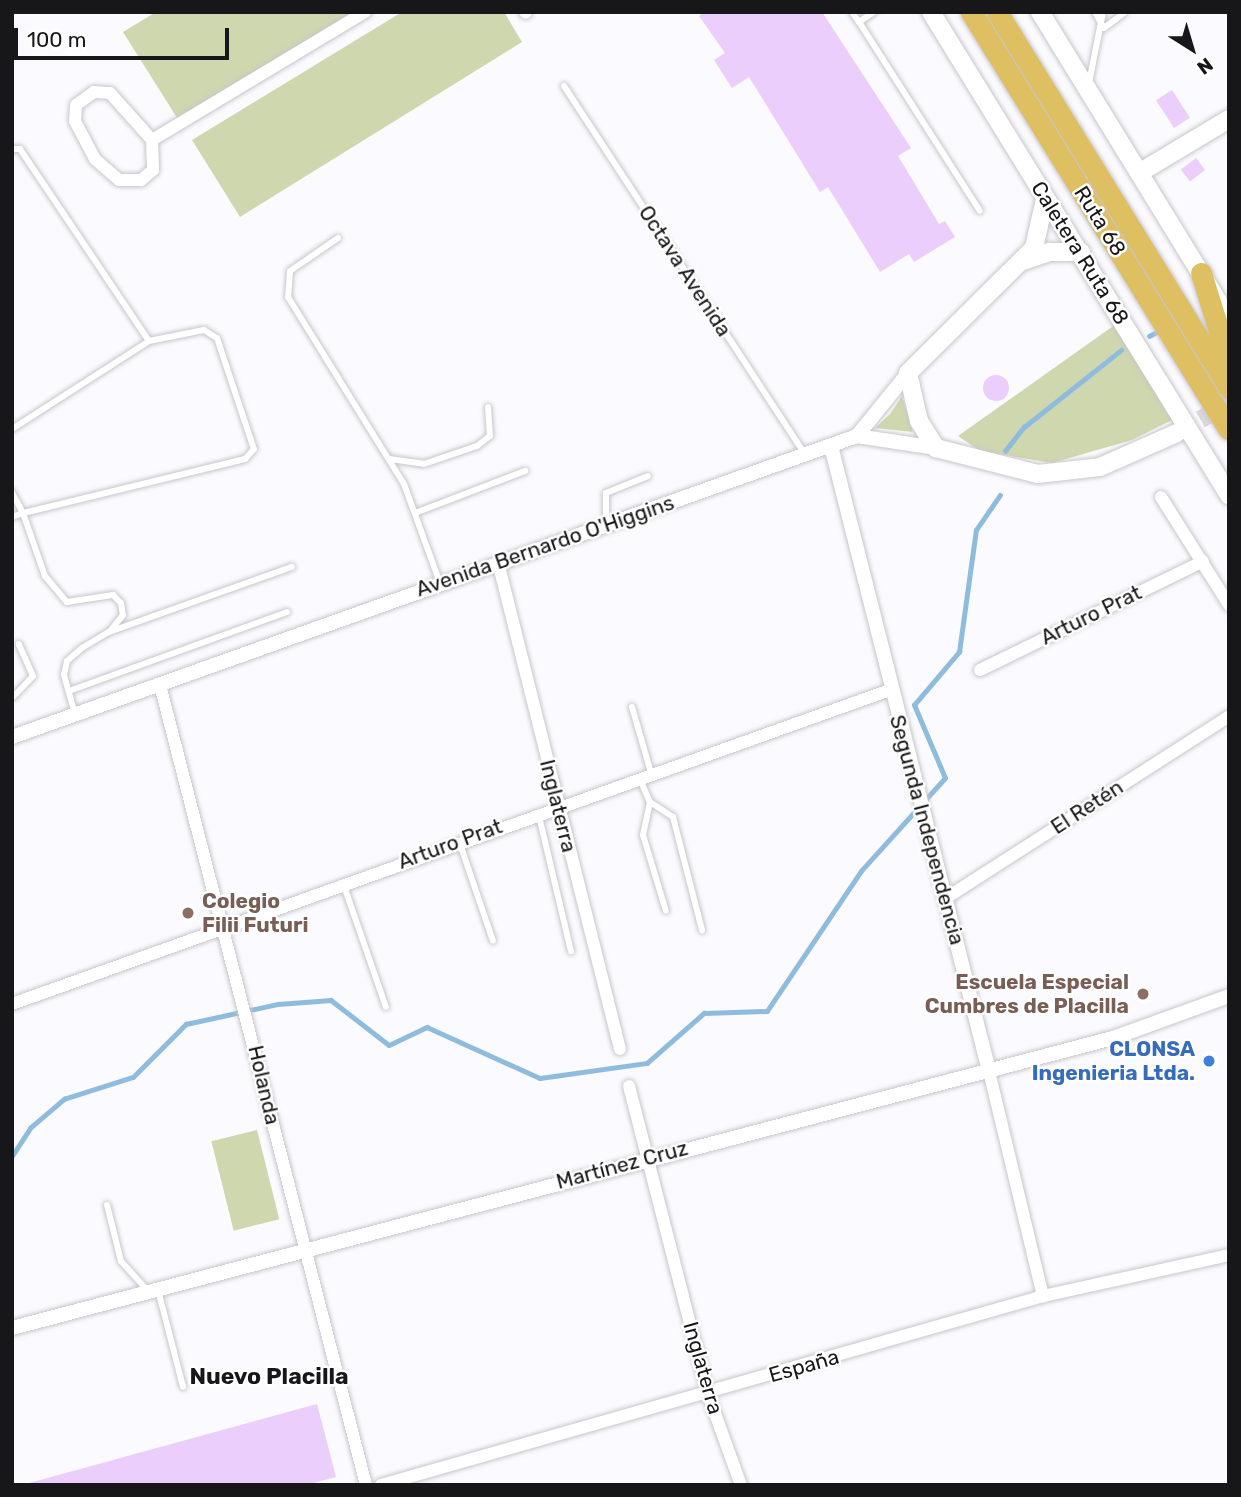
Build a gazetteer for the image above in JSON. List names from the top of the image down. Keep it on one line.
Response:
{"streets":{"highway":["Ruta 68"],"main road":["Caletera Ruta 68","Avenida Bernardo O'Higgins"],"street":["Arturo Prat","Inglaterra","El Retén","Segunda Independencia","Holanda","Martínez Cruz","España"],"lane":["Octava Avenida"]},"crossings":[["Caletera Ruta 68","Avenida Bernardo O'Higgins"],["Octava Avenida","Avenida Bernardo O'Higgins"],["Avenida Bernardo O'Higgins","Inglaterra"],["Avenida Bernardo O'Higgins","Segunda Independencia"],["Avenida Bernardo O'Higgins","Holanda"],["Arturo Prat","Inglaterra"],["Arturo Prat","Segunda Independencia"],["Arturo Prat","Holanda"],["Inglaterra","Martínez Cruz"],["Inglaterra","España"],["El Retén","Segunda Independencia"],["Segunda Independencia","Martínez Cruz"],["Segunda Independencia","España"],["Holanda","Martínez Cruz"]],"districts":["Nuevo Placilla"],"places":["Colegio Filii Futuri","Escuela Especial Cumbres de Placilla","CLONSA Ingenieria Ltda."],"scale_bar":"100 m","north":"bottom right"}
